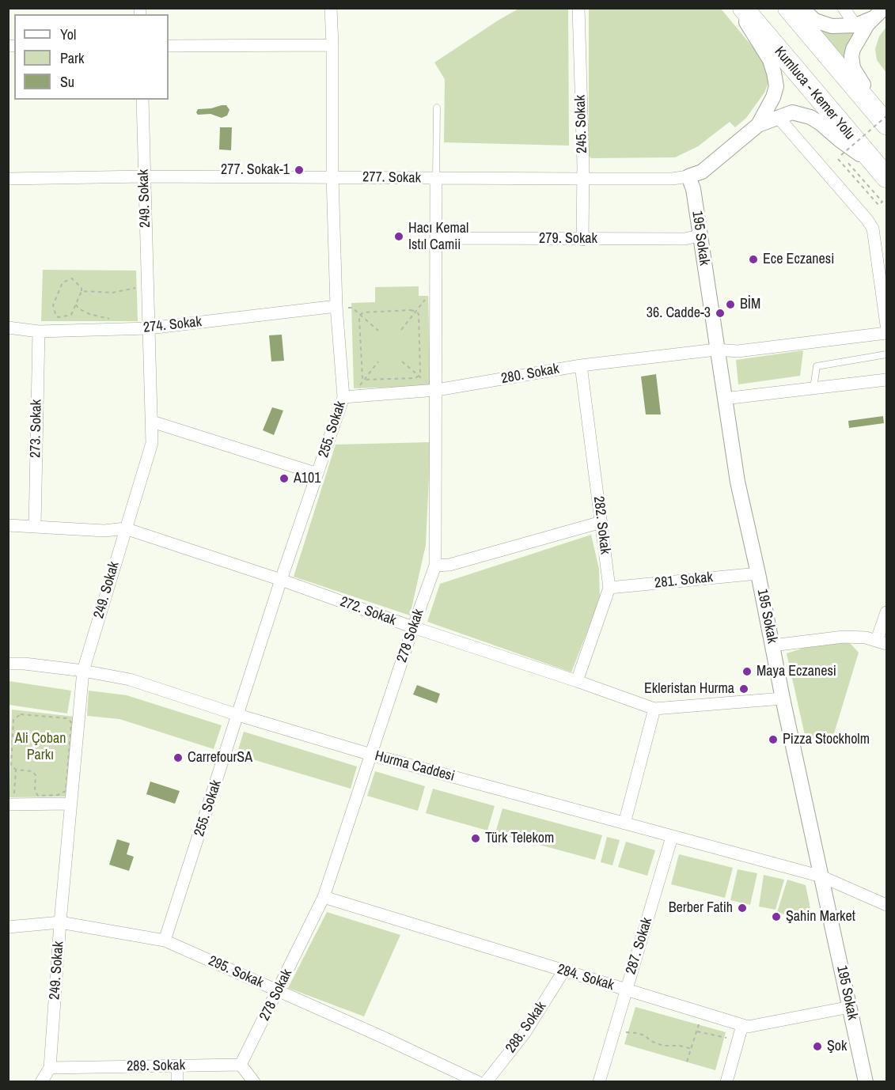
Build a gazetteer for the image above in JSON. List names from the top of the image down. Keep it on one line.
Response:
{"streets":{"highway":["Kumluca - Kemer Yolu"],"street":["245. Sokak","277. Sokak","249. Sokak","195 Sokak","279. Sokak","274. Sokak","280. Sokak","273. Sokak","255. Sokak","282. Sokak","281. Sokak","272. Sokak","278 Sokak","Hurma Caddesi","287. Sokak","295. Sokak","284. Sokak","288. Sokak","289. Sokak"]},"crossings":[["245. Sokak","277. Sokak"],["245. Sokak","279. Sokak"],["277. Sokak","249. Sokak"],["277. Sokak","195 Sokak"],["277. Sokak","255. Sokak"],["277. Sokak","278 Sokak"],["249. Sokak","274. Sokak"],["249. Sokak","272. Sokak"],["249. Sokak","Hurma Caddesi"],["249. Sokak","295. Sokak"],["249. Sokak","289. Sokak"],["195 Sokak","279. Sokak"],["195 Sokak","280. Sokak"],["195 Sokak","281. Sokak"],["195 Sokak","272. Sokak"],["195 Sokak","Hurma Caddesi"],["195 Sokak","284. Sokak"],["279. Sokak","278 Sokak"],["274. Sokak","273. Sokak"],["274. Sokak","255. Sokak"],["280. Sokak","255. Sokak"],["280. Sokak","282. Sokak"],["280. Sokak","278 Sokak"],["273. Sokak","272. Sokak"],["255. Sokak","272. Sokak"],["255. Sokak","Hurma Caddesi"],["255. Sokak","295. Sokak"],["282. Sokak","281. Sokak"],["282. Sokak","272. Sokak"],["272. Sokak","278 Sokak"],["278 Sokak","Hurma Caddesi"],["278 Sokak","295. Sokak"],["278 Sokak","284. Sokak"],["278 Sokak","289. Sokak"],["Hurma Caddesi","287. Sokak"],["287. Sokak","284. Sokak"],["284. Sokak","288. Sokak"]],"parks":["Ali Çoban Parkı"],"places":["277. Sokak-1","Hacı Kemal Istıl Camii","Ece Eczanesi","BİM","36. Cadde-3","A101","Maya Eczanesi","Ekleristan Hurma","Pizza Stockholm","CarrefourSA","Türk Telekom","Berber Fatih","Şahin Market","Şok"],"legend":["Yol","Park","Su"]}
